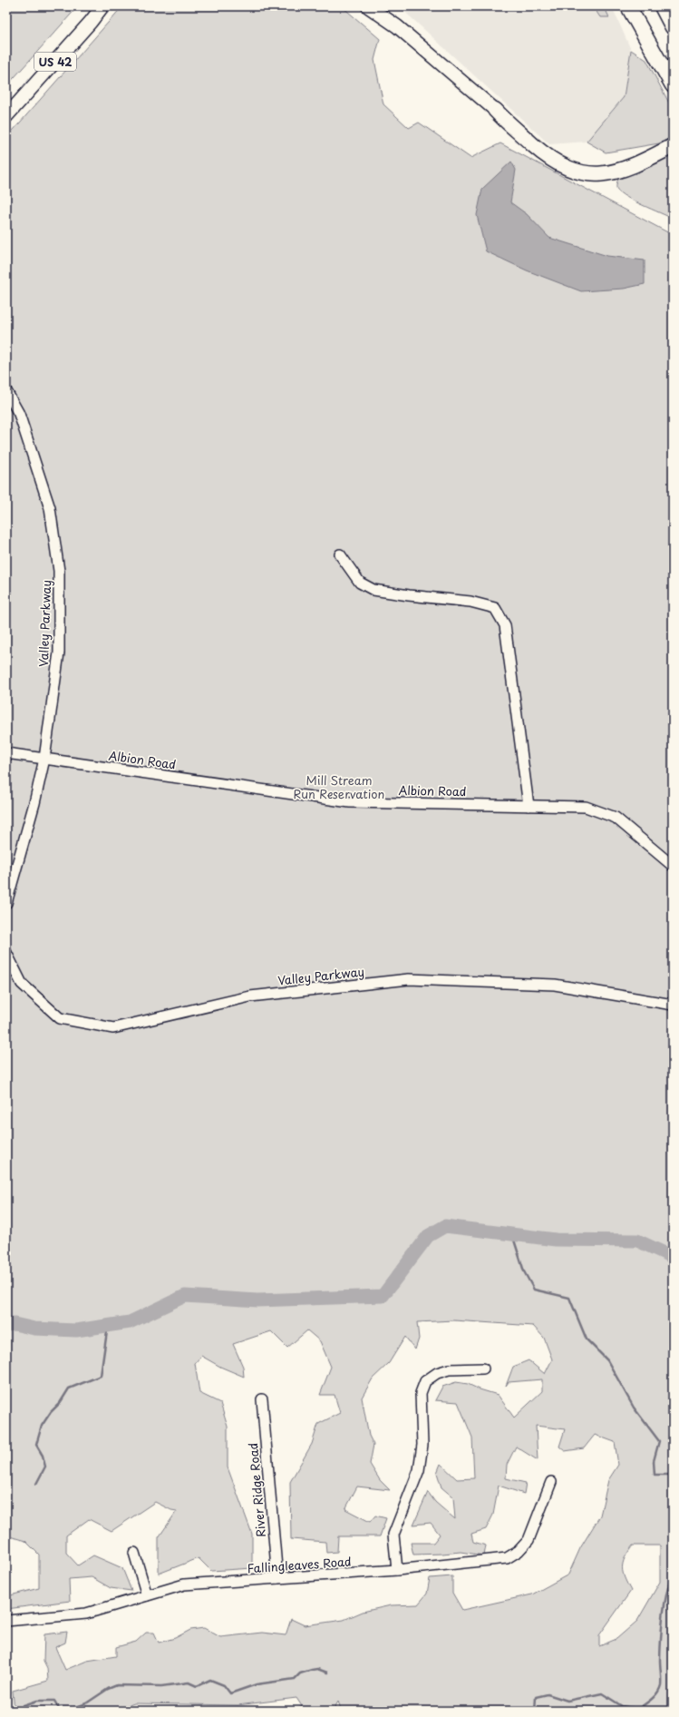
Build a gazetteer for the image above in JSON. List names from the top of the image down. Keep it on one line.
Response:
{"streets":{"main road":["US 42"],"street":["Valley Parkway","Albion Road","River Ridge Road","Fallingleaves Road"]},"crossings":[["Valley Parkway","Albion Road"],["River Ridge Road","Fallingleaves Road"]],"parks":["Mill Stream Run Reservation"]}
